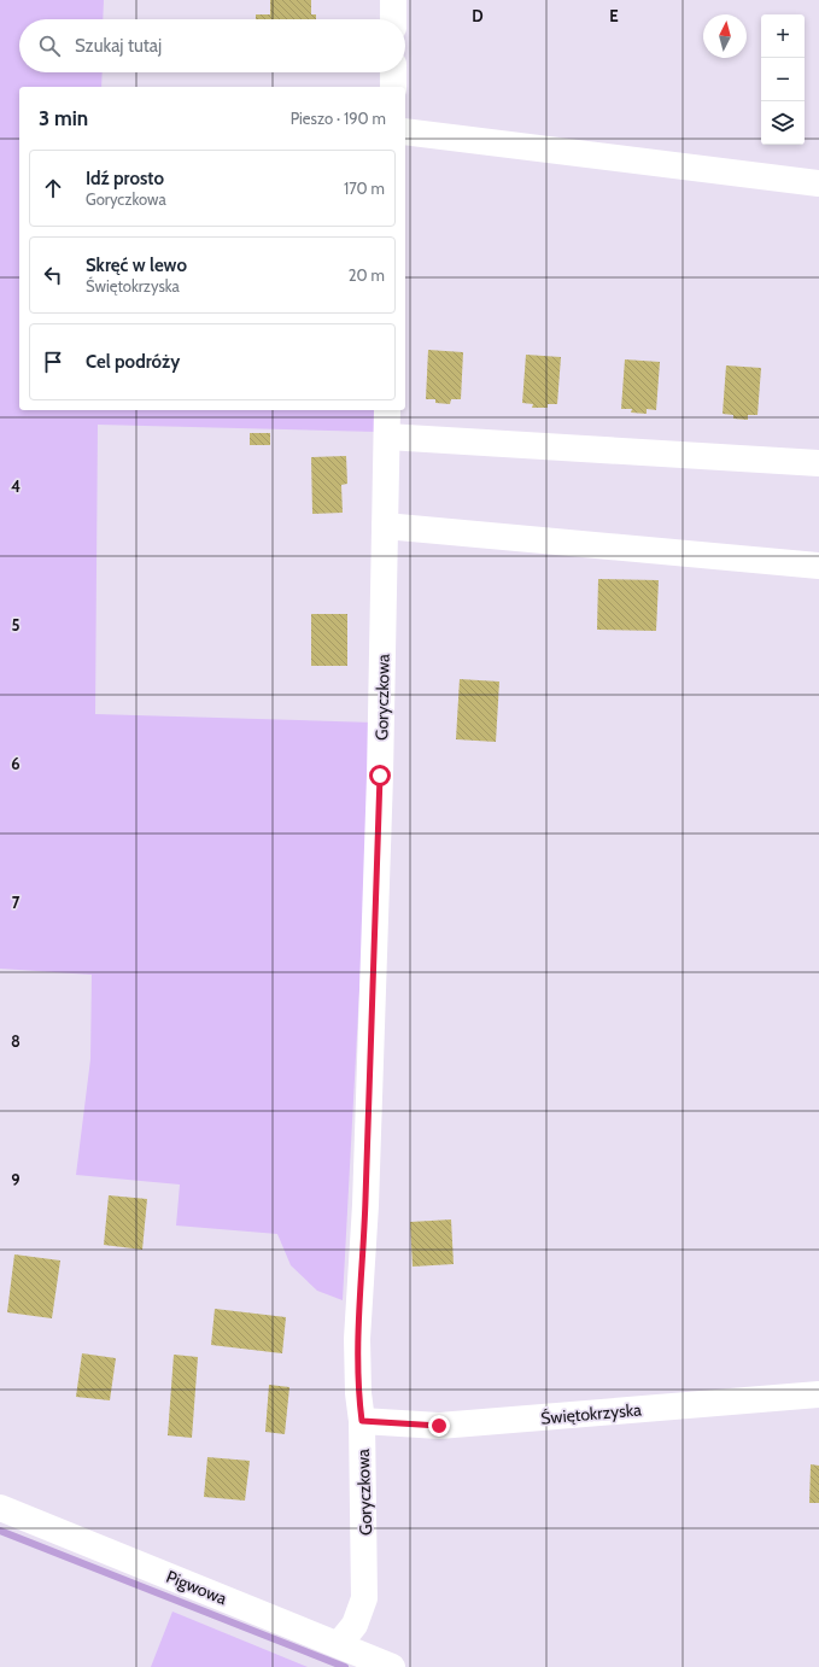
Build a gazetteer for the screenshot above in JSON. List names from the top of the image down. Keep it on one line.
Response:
{"streets":{"street":["Goryczkowa","Świętokrzyska","Pigwowa"]},"crossings":[["Goryczkowa","Świętokrzyska"],["Goryczkowa","Pigwowa"]],"north":"top","page":{"map_buttons":["+","−"],"search":"Szukaj tutaj","heading":["3 min","Pieszo · 190 m"],"list":[["Idź prosto","Goryczkowa","170 m"],["Skręć w lewo","Świętokrzyska","20 m"],"Cel podróży"]},"grid":{"columns":["D","E"],"rows":["4","5","6","7","8","9"]}}
